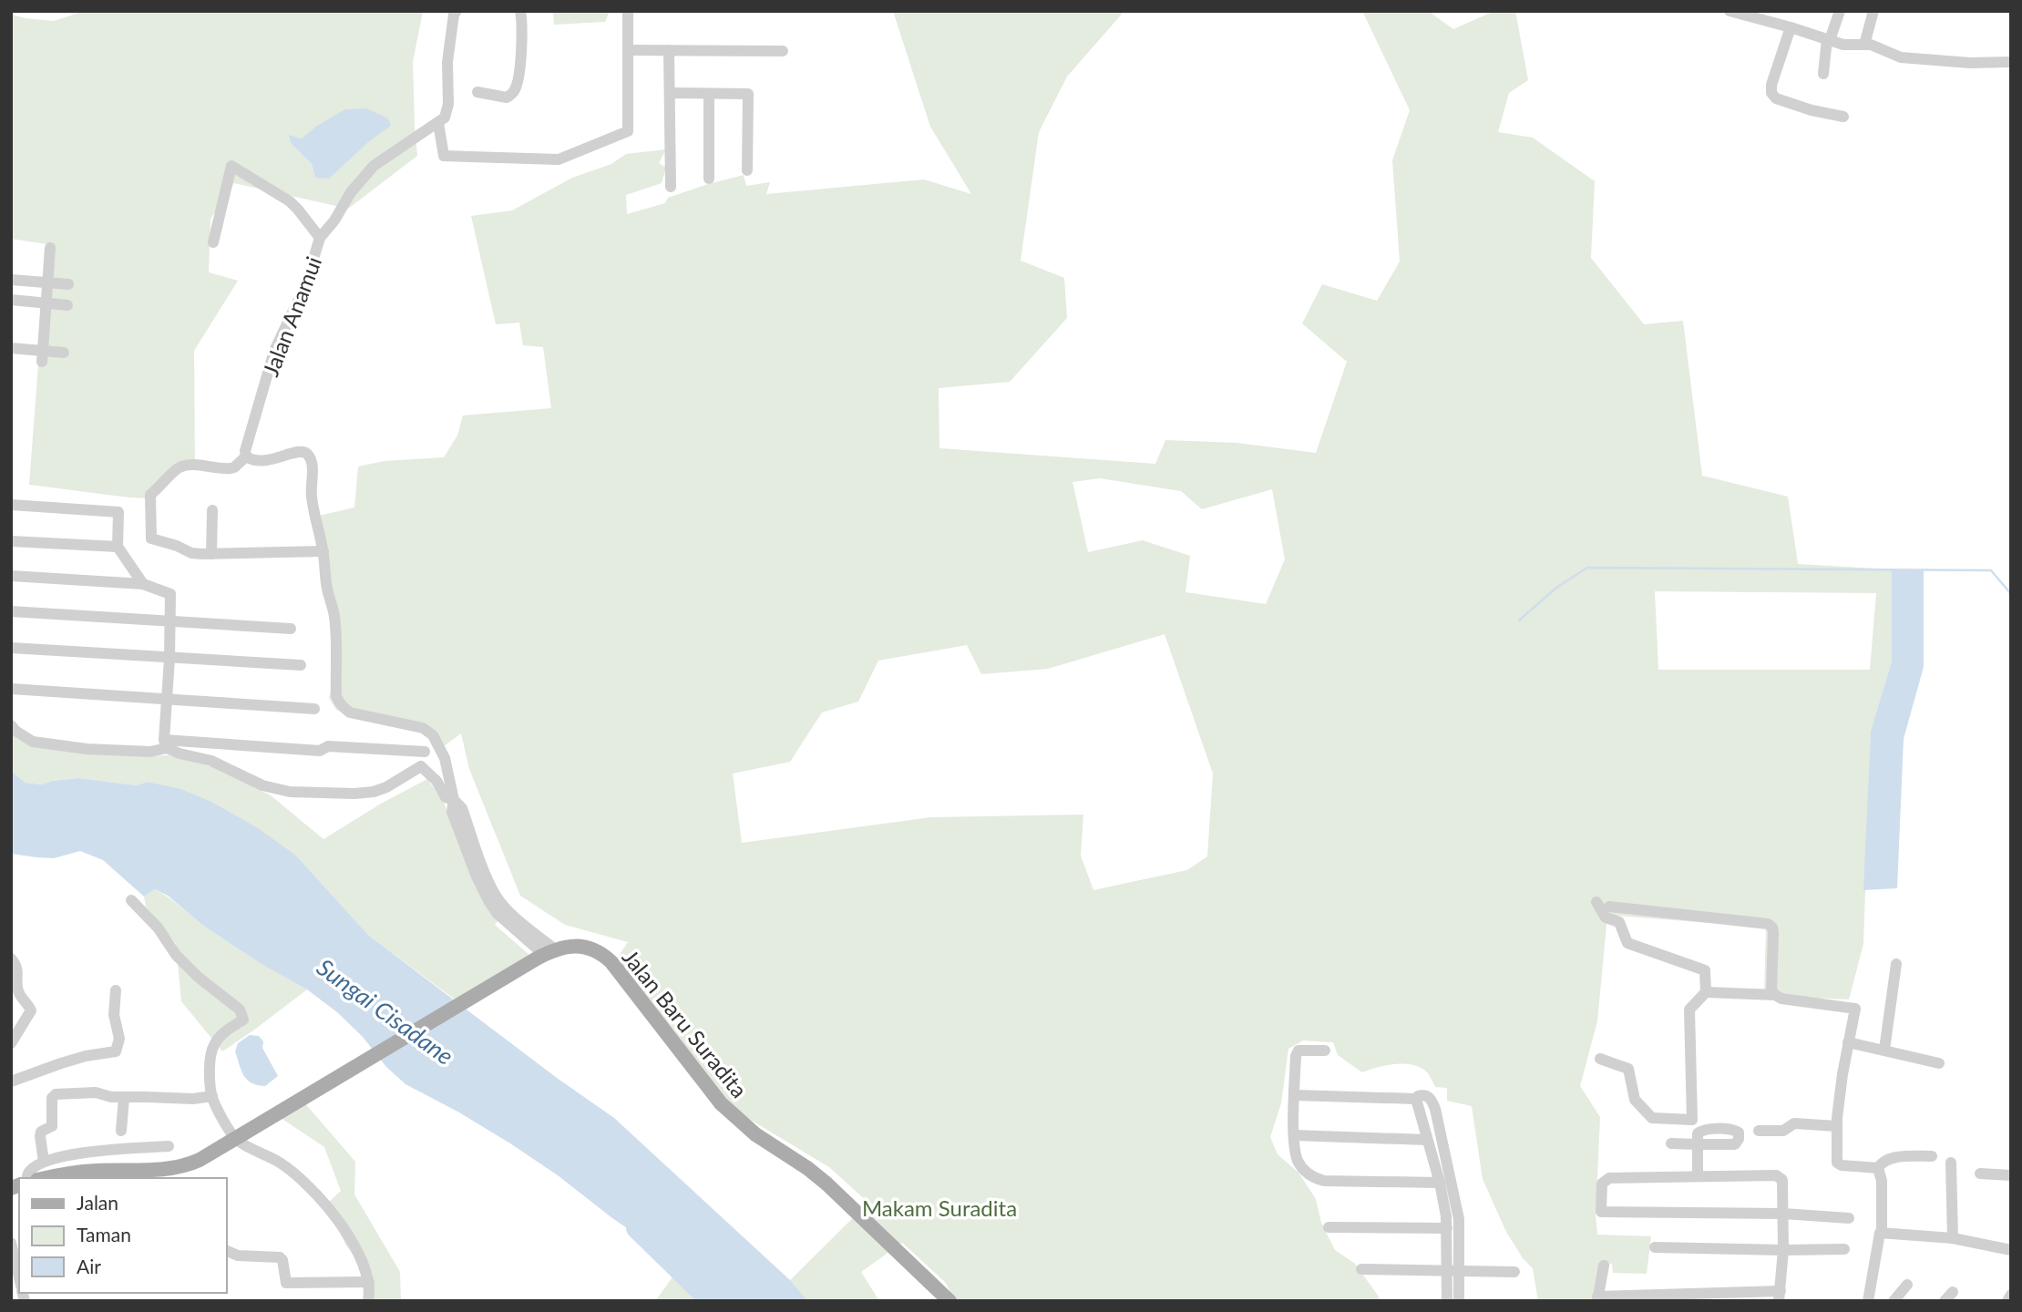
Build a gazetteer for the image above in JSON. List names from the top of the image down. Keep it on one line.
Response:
{"streets":{"main road":["Jalan Baru Suradita"],"street":["Jalan Anamui"]},"water":["Sungai Cisadane"],"parks":["Makam Suradita"],"legend":["Jalan","Taman","Air"]}
